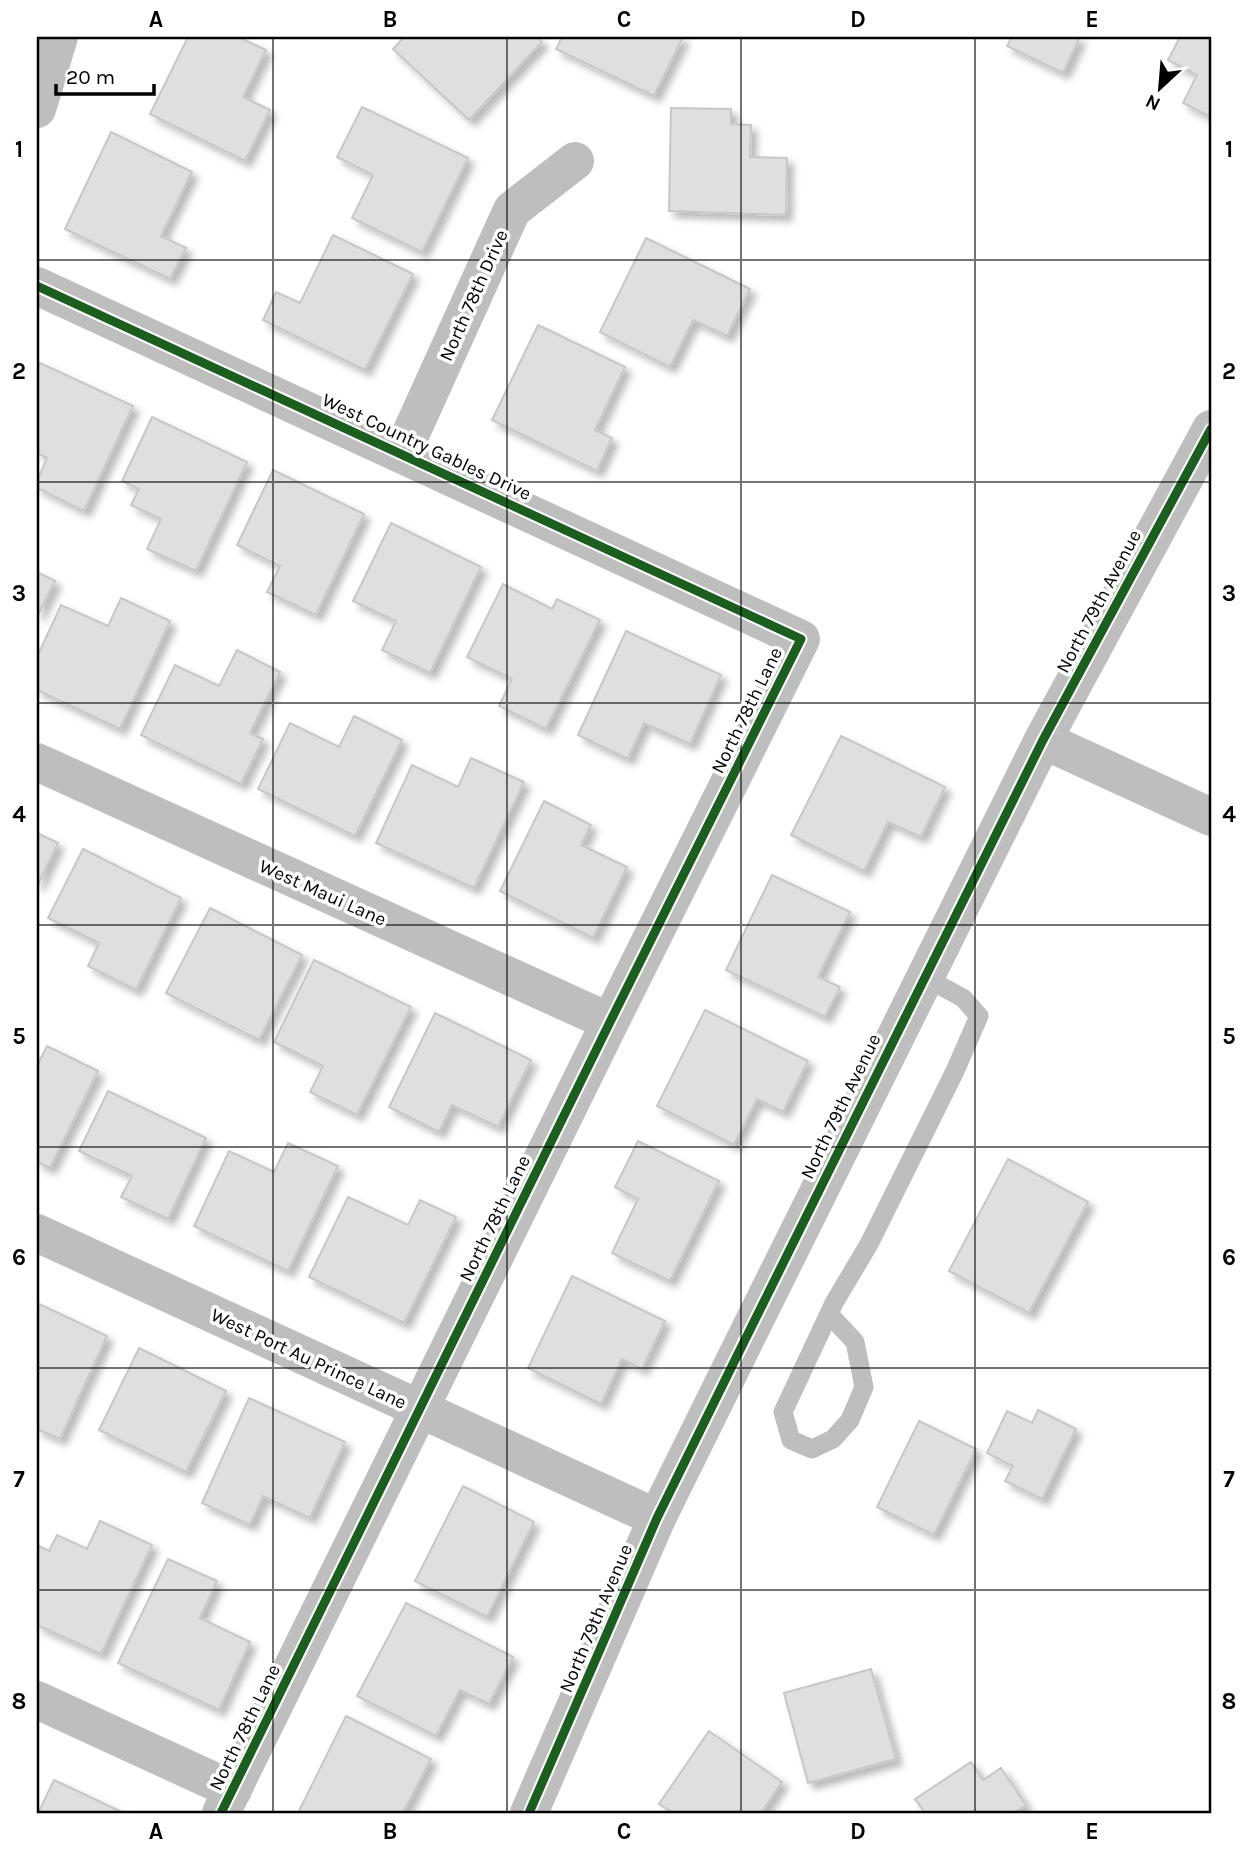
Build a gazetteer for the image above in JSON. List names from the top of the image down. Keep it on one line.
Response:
{"streets":{"street":["North 78th Drive","West Country Gables Drive","North 79th Avenue","North 78th Lane","West Maui Lane","West Port Au Prince Lane"]},"crossings":[["North 78th Drive","West Country Gables Drive"],["West Country Gables Drive","North 78th Lane"],["North 79th Avenue","West Port Au Prince Lane"],["North 78th Lane","West Maui Lane"],["North 78th Lane","West Port Au Prince Lane"]],"scale_bar":"20 m","north":"bottom left","grid":{"columns":["A","B","C","D","E"],"rows":["1","2","3","4","5","6","7","8"]}}
